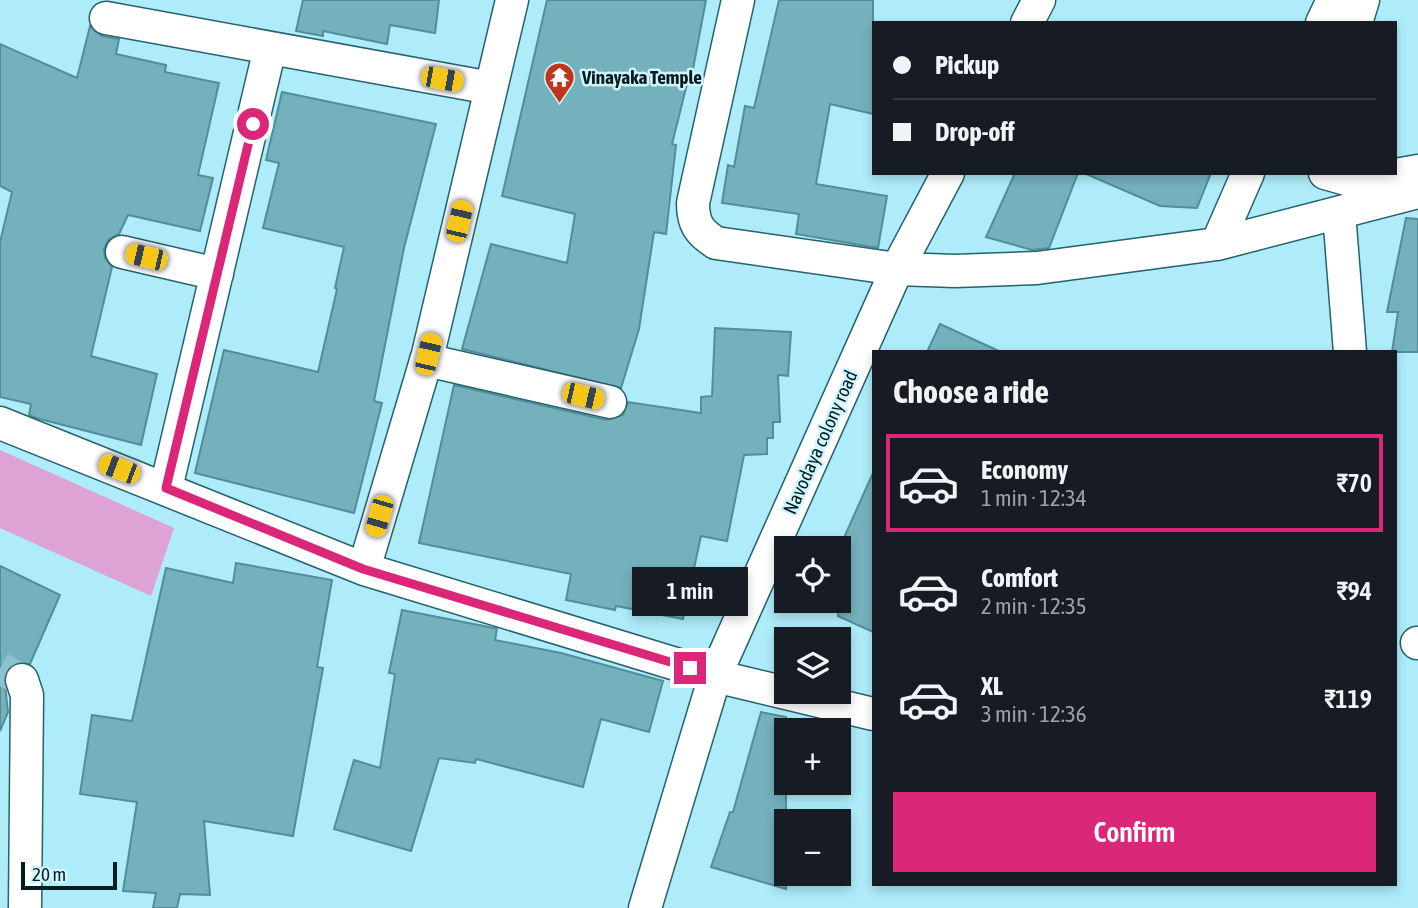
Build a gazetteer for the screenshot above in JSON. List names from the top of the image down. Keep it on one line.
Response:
{"streets":{"street":["Navodaya colony road"]},"places":{"temple":["Vinayaka Temple"]},"scale_bar":"20 m","page":{"banner":["Pickup","Drop-off"],"heading":"Choose a ride","list":[{"name":"Economy","note":"1 min · 12:34","value":"₹70"},{"name":"Comfort","note":"2 min · 12:35","value":"₹94"},{"name":"XL","note":"3 min · 12:36","value":"₹119"}],"map_buttons":["+","−"],"bubble":"1 min","buttons":"Confirm","scale":"20 m"}}
